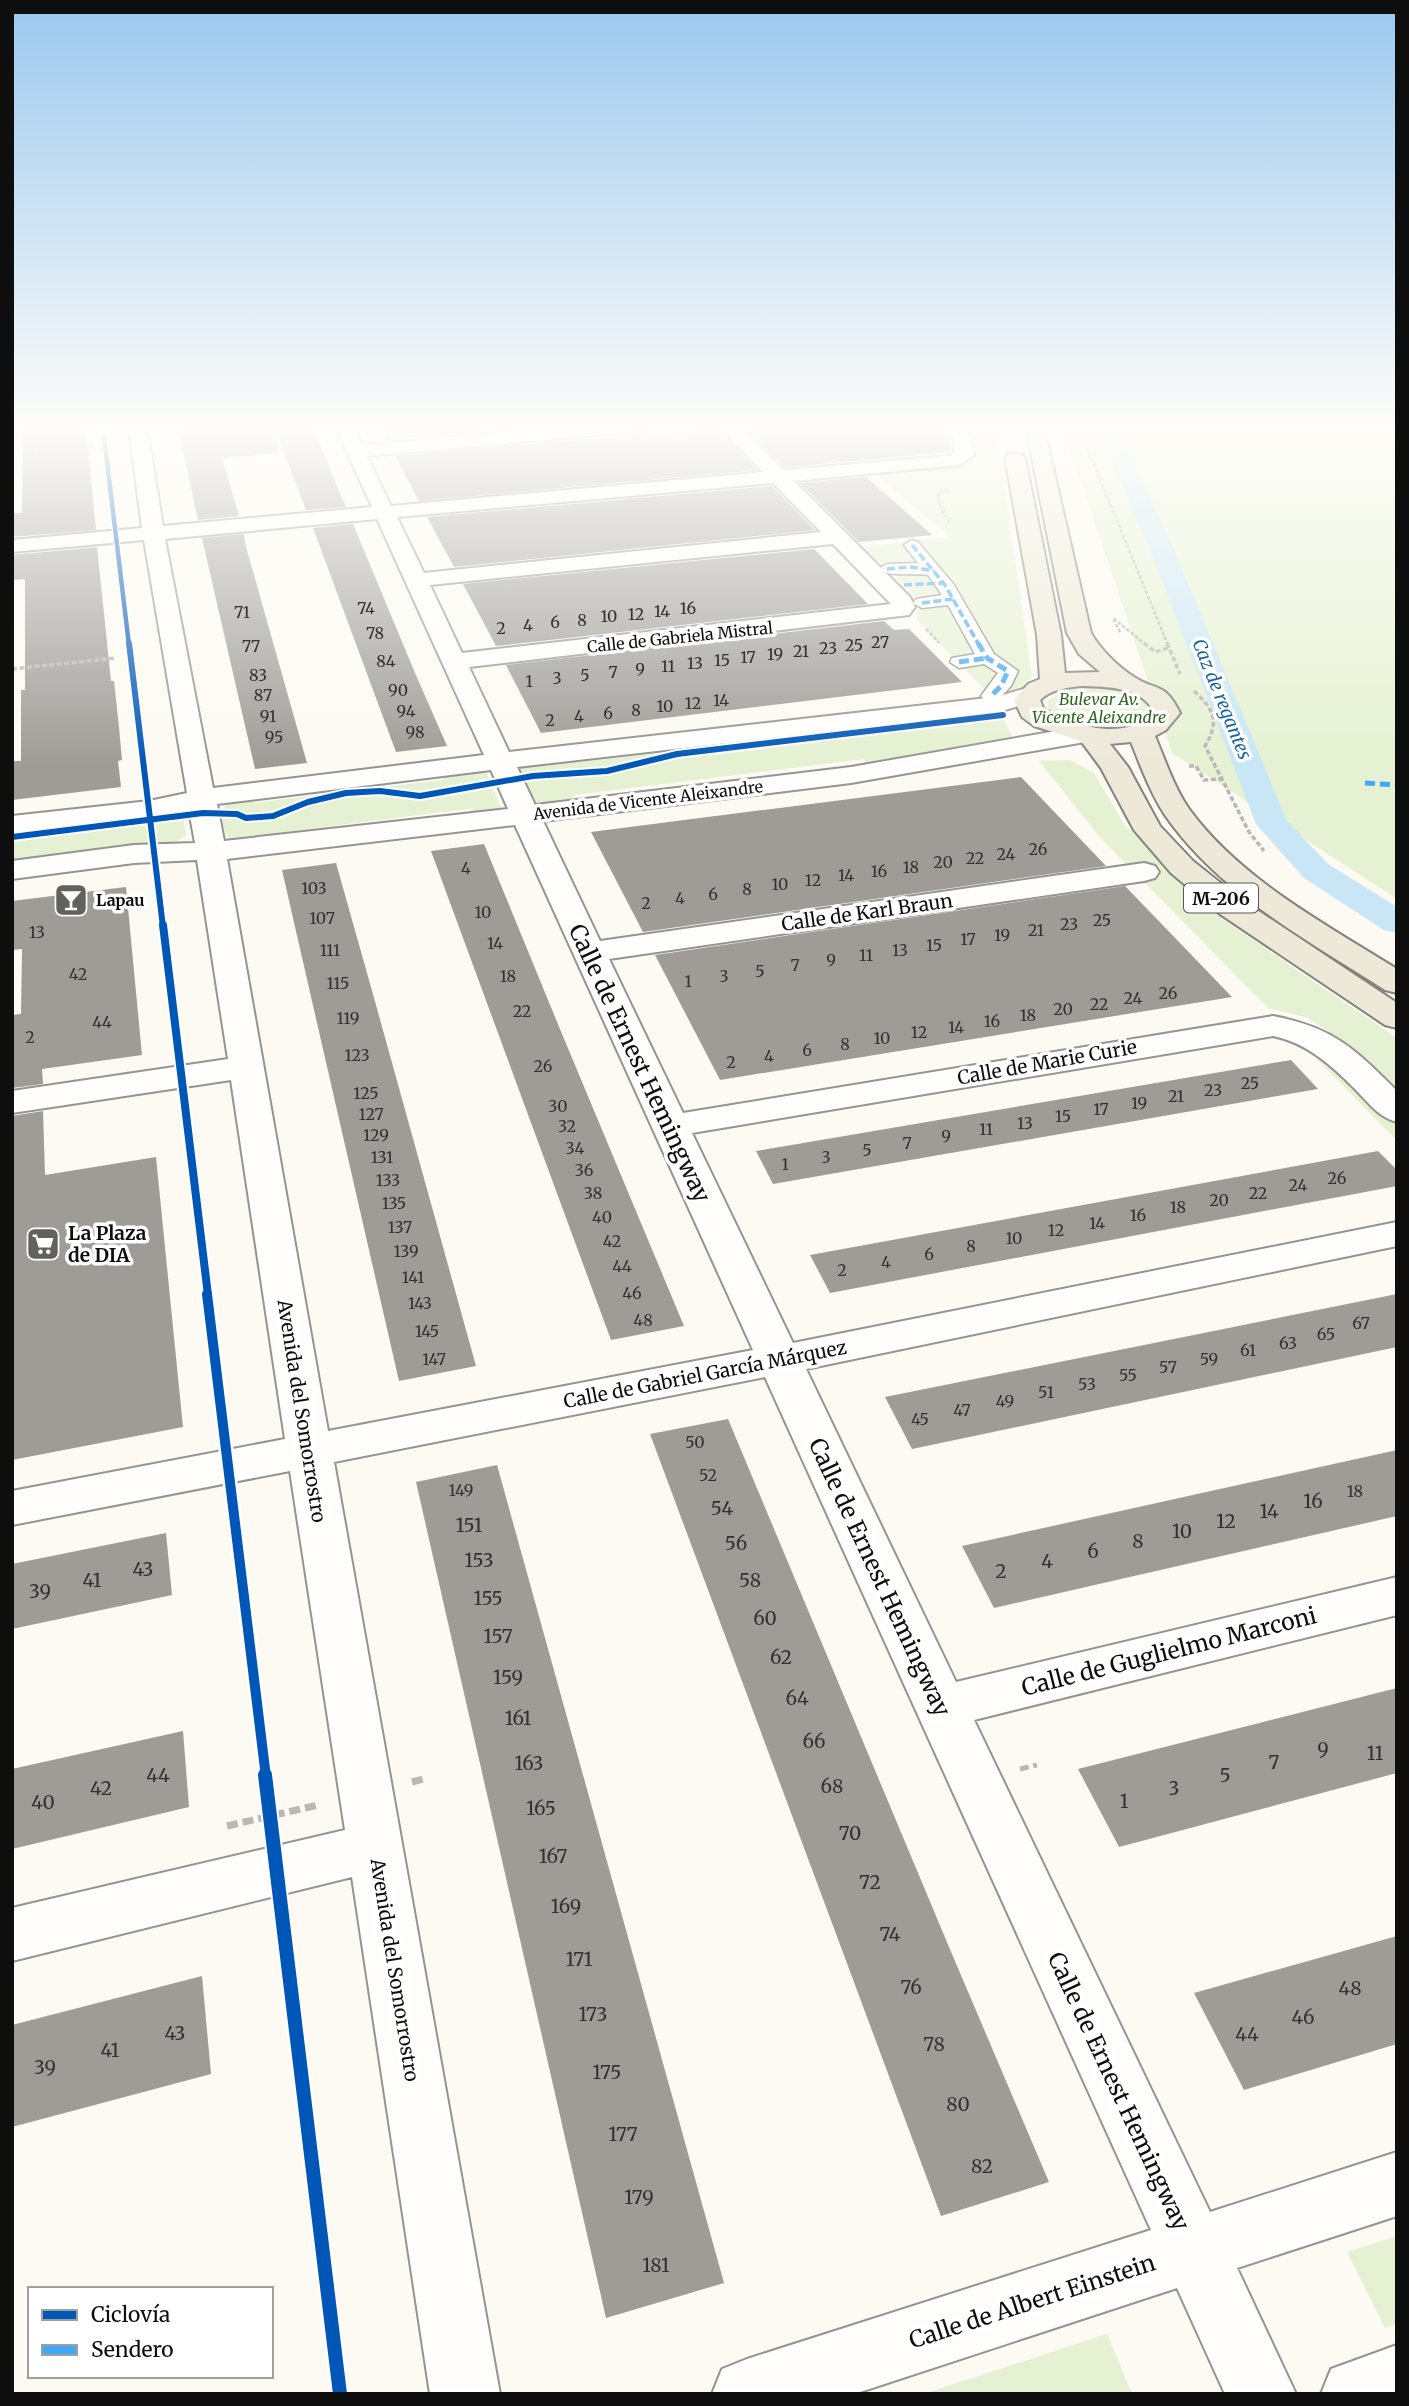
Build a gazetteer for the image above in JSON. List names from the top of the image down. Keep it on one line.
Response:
{"streets":{"main road":["M-206"],"street":["Calle de Gabriela Mistral","Avenida de Vicente Aleixandre","Calle de Karl Braun","Calle de Marie Curie","Calle de Ernest Hemingway","Calle de Gabriel García Márquez","Avenida del Somorrostro","Calle de Guglielmo Marconi","Calle de Albert Einstein"]},"crossings":[["Calle de Gabriela Mistral","Calle de Ernest Hemingway"],["Avenida de Vicente Aleixandre","M-206"],["Avenida de Vicente Aleixandre","Calle de Ernest Hemingway"],["Avenida de Vicente Aleixandre","Avenida del Somorrostro"],["Calle de Karl Braun","Calle de Ernest Hemingway"],["Calle de Marie Curie","Calle de Ernest Hemingway"],["Calle de Ernest Hemingway","Calle de Gabriel García Márquez"],["Calle de Ernest Hemingway","Calle de Guglielmo Marconi"],["Calle de Ernest Hemingway","Calle de Albert Einstein"],["Calle de Gabriel García Márquez","Avenida del Somorrostro"]],"water":["Caz de regantes"],"parks":["Bulevar Av. Vicente Aleixandre"],"places":{"bar":["Lapau"],"supermarket":["La Plaza de DIA"]},"house_numbers":["74","16","14","71","12","10","8","6","4","2","78","27","25","77","23","21","19","17","15","84","13","11","9","7","83","5","3","1","90","87","14","12","10","8","94","6","91","4","2","98","95","26","24","22","20","18","4","16","14","12","10","103","8","6","4","2","10","107","25","23","21","13","19","17","14","15","111","13","11","9","7","5","42","18","3","1","115","26","24","22","20","22","18","119","16","44","14","12","2","10","8","6","123","4","2","26","25","23","125","21","19","30","17","127","15","13","32","11","129","9","7","34","5","131","3","1","36","26","133","24","38","22","20","135","18","16","40","14","137","12","10","42","8","139","6","4","44","2","141","46","143","48","67","145","65","63","61","147","59","57","55","53","51","49","47","45","50","52","149","18","16","54","14","12","151","10","8","56","6","153","4","43","2","41","58","39","155","60","157","62","159","64","161","66","9","11","7","163","44","5","68","42","3","1","40","165","70","167","72","169","74","171","76","48","173","46","43","44","78","41","39","175","80","177","82","179","181"],"legend":["Ciclovía","Sendero"]}
